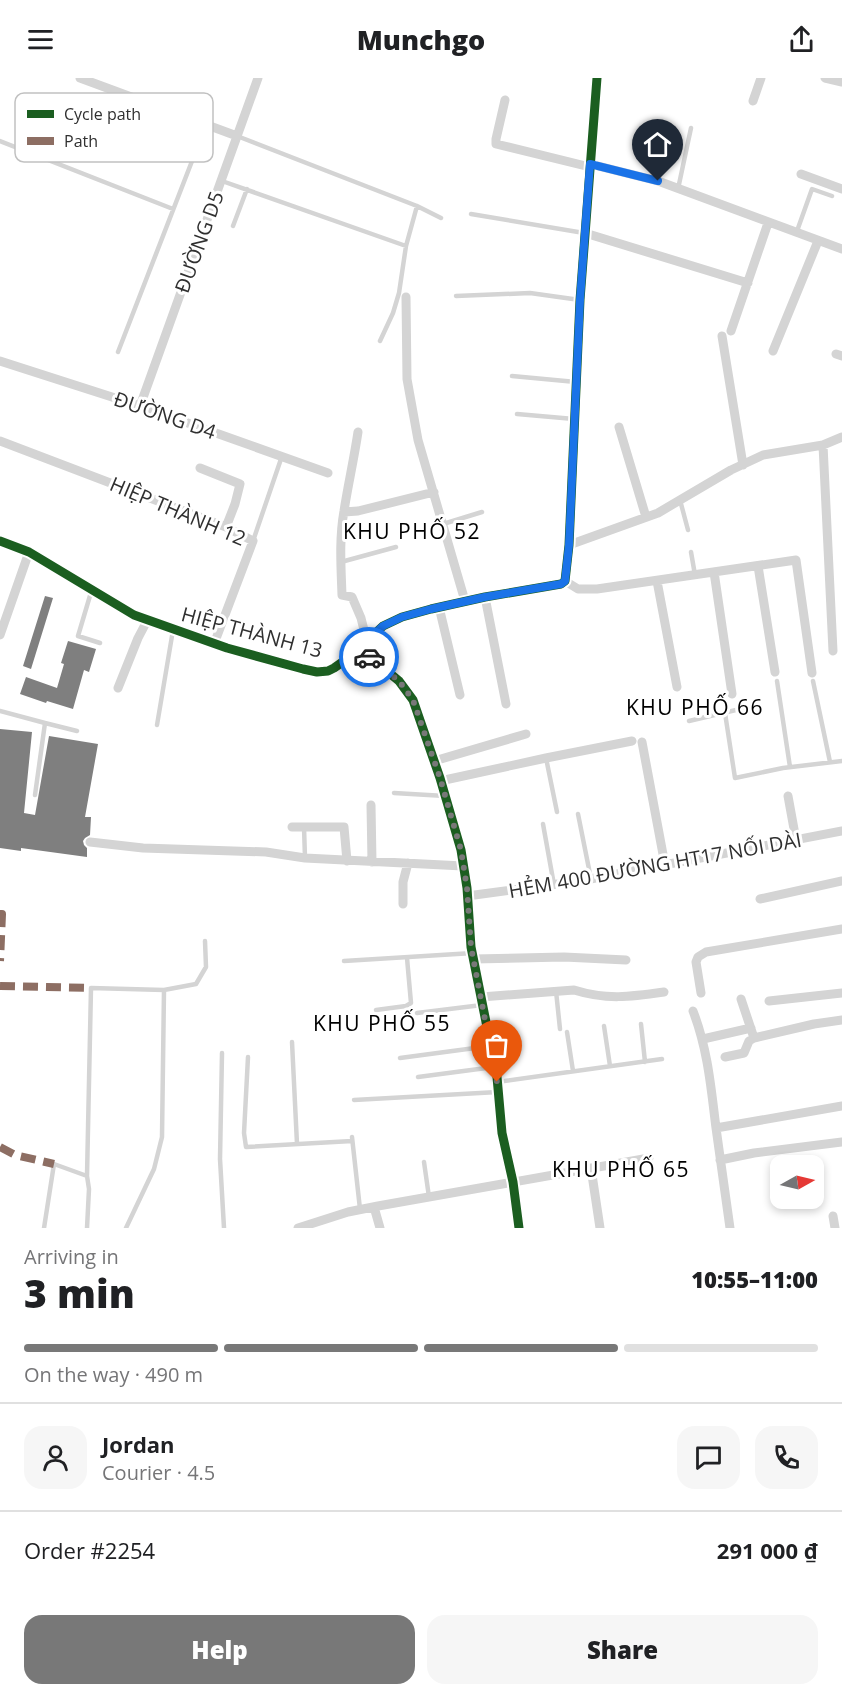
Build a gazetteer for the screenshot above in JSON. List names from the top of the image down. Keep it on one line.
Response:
{"streets":{"street":["ĐƯỜNG D5","ĐƯỜNG D4","HIỆP THÀNH 12","HIỆP THÀNH 13","HẺM 400 ĐƯỜNG HT17 NỐI DÀI"]},"crossings":[["ĐƯỜNG D5","ĐƯỜNG D4"],["HIỆP THÀNH 12","HIỆP THÀNH 13"]],"districts":["KHU PHỐ 52","KHU PHỐ 66","KHU PHỐ 55","KHU PHỐ 65"],"legend":["Cycle path","Path"],"north":"right","page":{"header":"Munchgo","heading":["3 min","Arriving in","10:55–11:00"],"panel":["Jordan","Courier · 4.5","Order #2254","291 000 ₫"],"bar":"On the way · 490 m","buttons":["Help","Share"]}}
